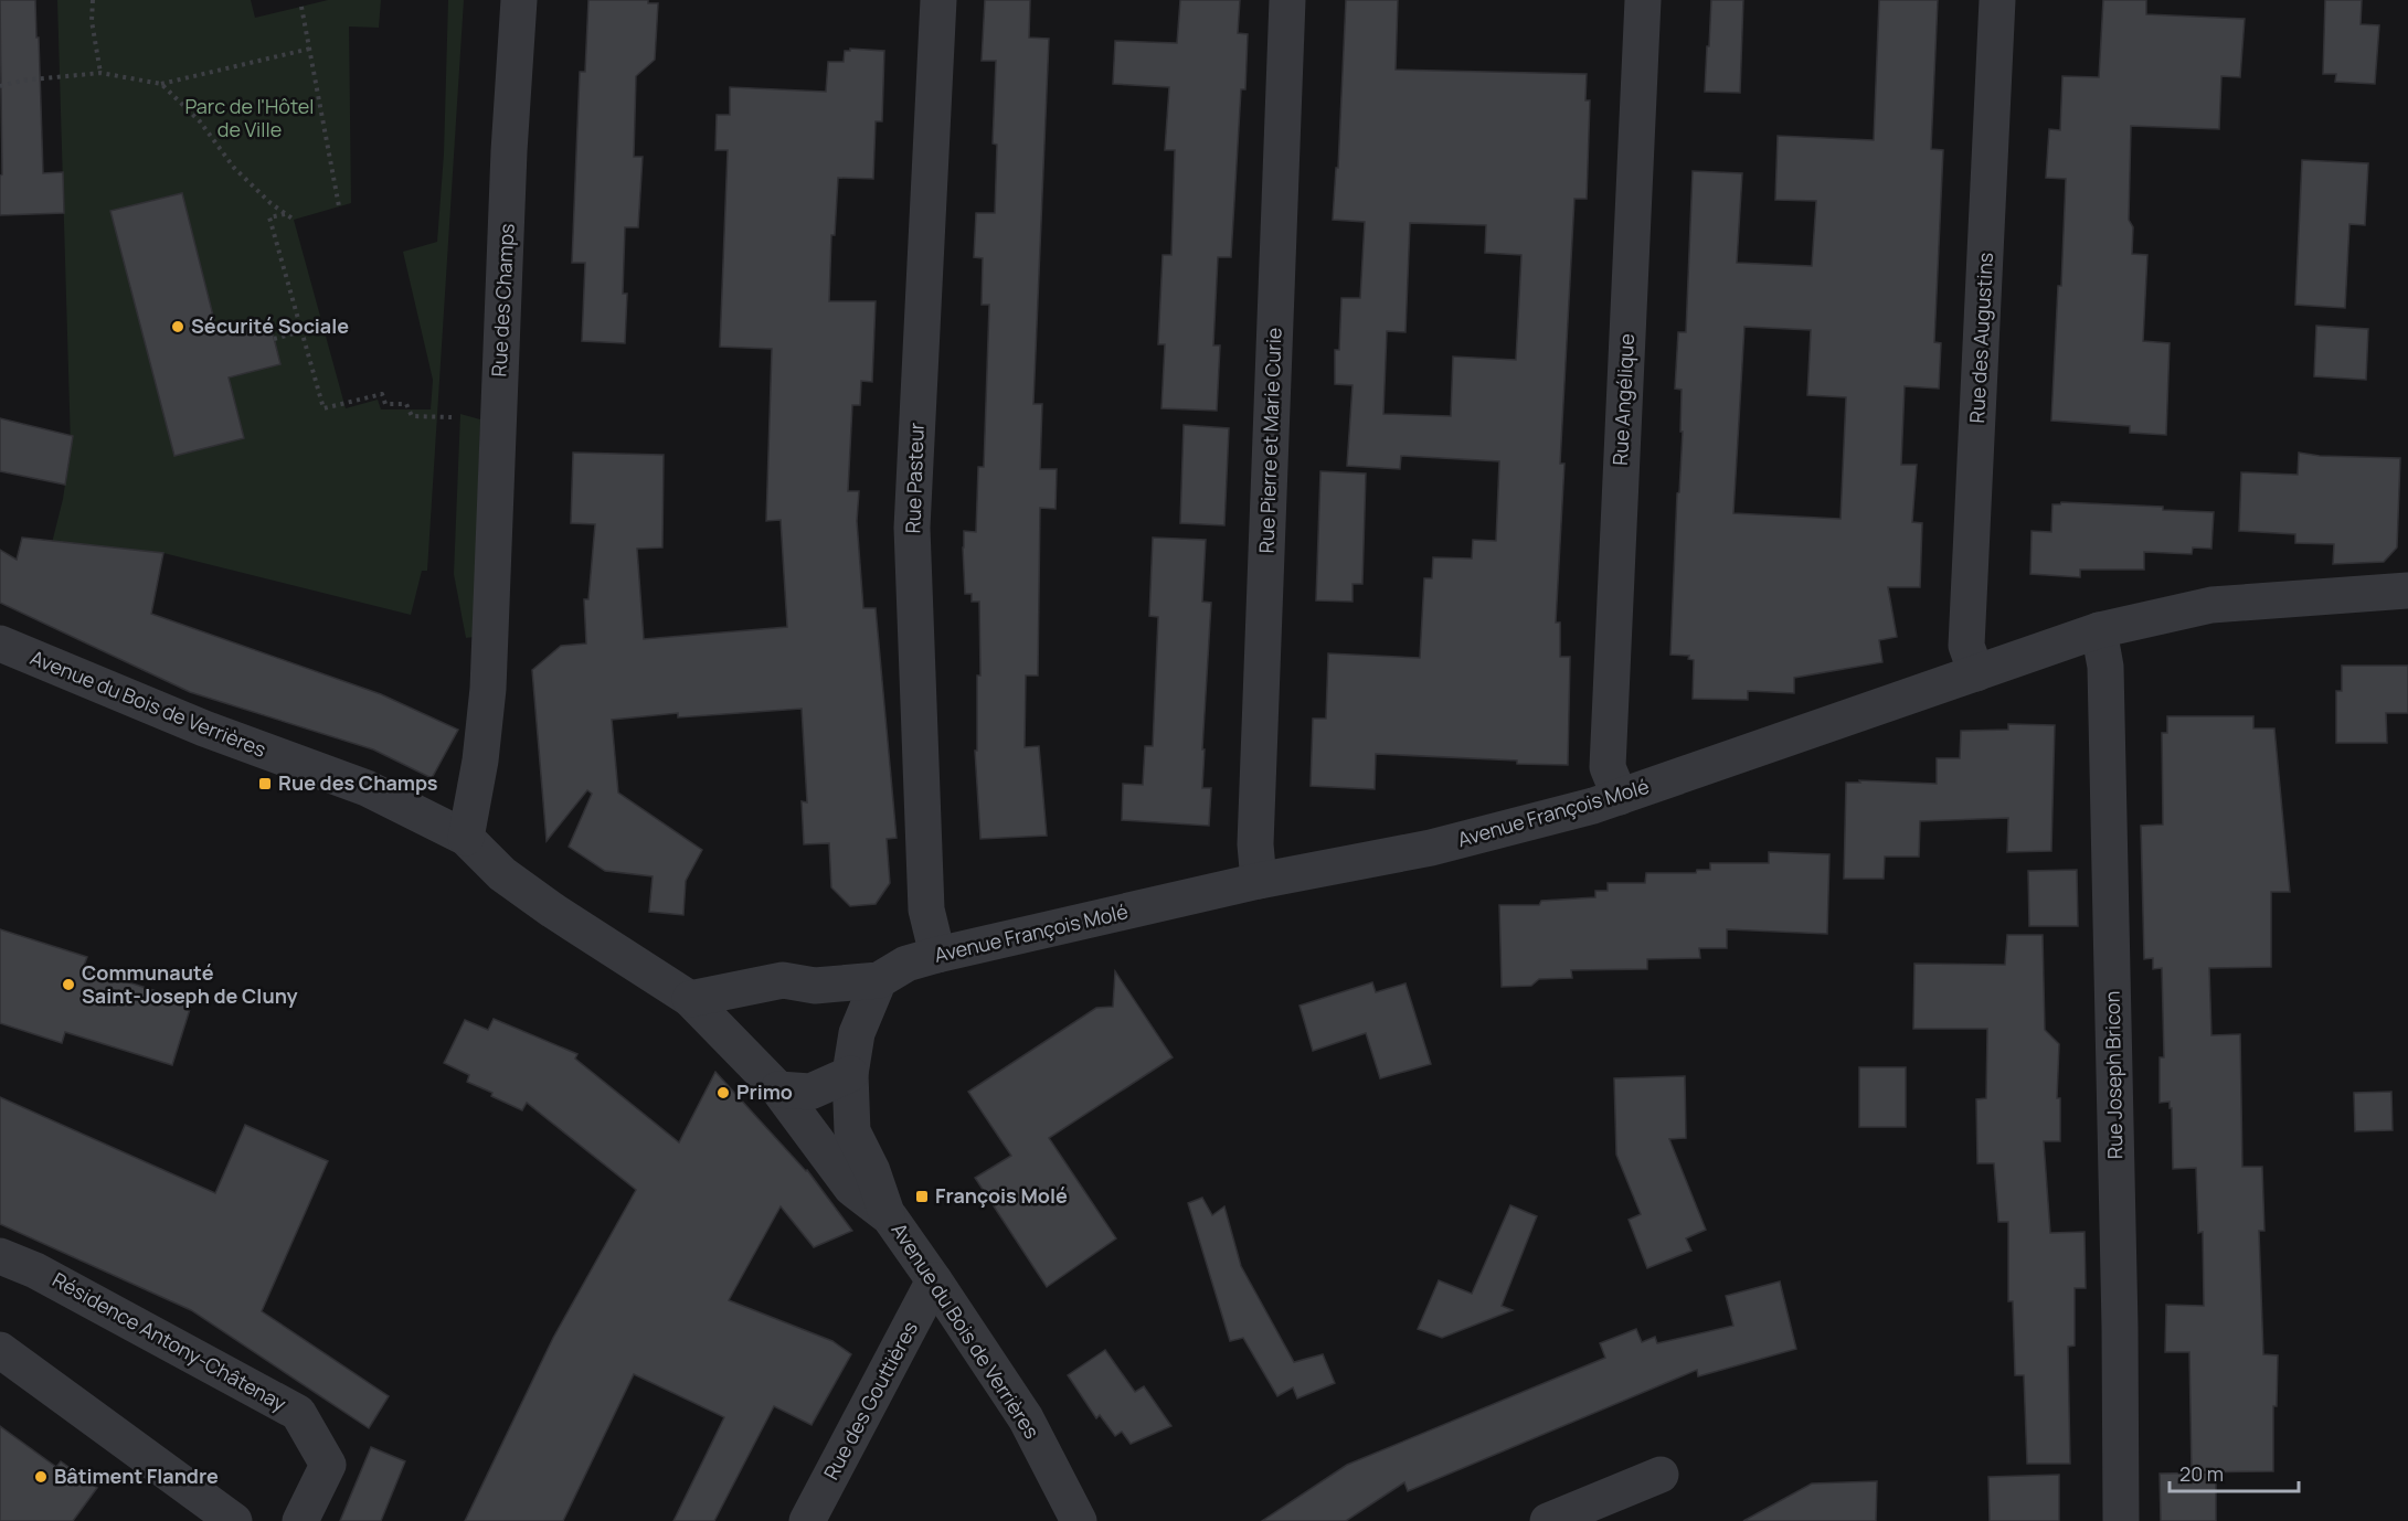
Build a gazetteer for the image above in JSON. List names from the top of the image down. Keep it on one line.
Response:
{"streets":{"street":["Rue des Champs","Rue des Augustins","Rue Angélique","Rue Pierre et Marie Curie","Rue Pasteur","Avenue du Bois de Verrières","Avenue François Molé","Rue Joseph Bricon","Résidence Antony-Châtenay","Rue des Gouttières"]},"crossings":[["Rue des Champs","Avenue du Bois de Verrières"],["Rue des Augustins","Avenue François Molé"],["Rue Angélique","Avenue François Molé"],["Rue Pierre et Marie Curie","Avenue François Molé"],["Rue Pasteur","Avenue François Molé"],["Avenue du Bois de Verrières","Avenue François Molé"],["Avenue du Bois de Verrières","Rue des Gouttières"],["Avenue François Molé","Rue Joseph Bricon"]],"parks":["Parc de l'Hôtel de Ville"],"places":{"other":["Sécurité Sociale","Communauté Saint-Joseph de Cluny","Primo","Bâtiment Flandre"],"transit":["Rue des Champs","François Molé"]},"scale_bar":"20 m"}
